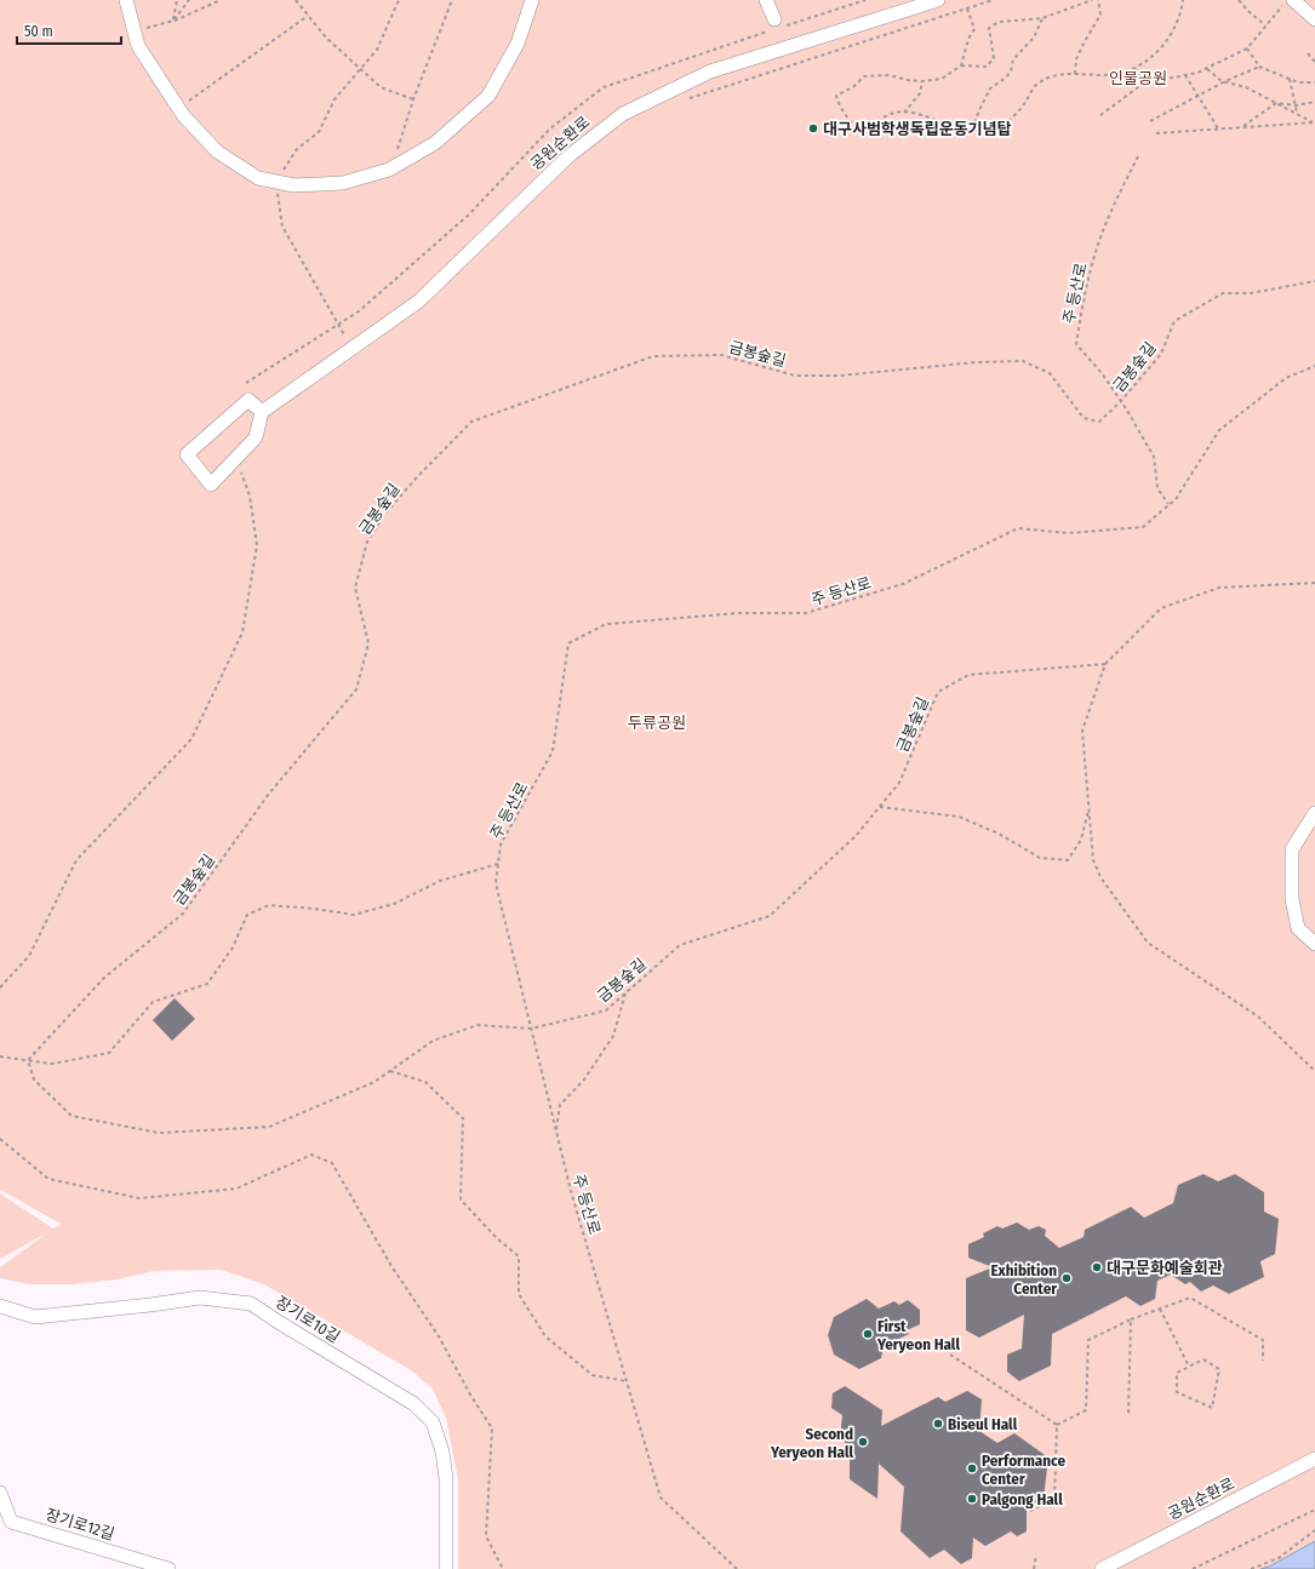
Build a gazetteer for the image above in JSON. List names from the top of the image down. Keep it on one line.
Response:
{"streets":{"street":["공원순환로","장기로10길","장기로12길"],"path":["주 등산로","금봉숲길"]},"crossings":[["주 등산로","금봉숲길"]],"parks":["인물공원","두류공원"],"places":["대구사범학생독립운동기념탑","대구문화예술회관","Exhibition Center","First Yeryeon Hall","Biseul Hall","Second Yeryeon Hall","Performance Center","Palgong Hall"],"scale_bar":"50 m"}
